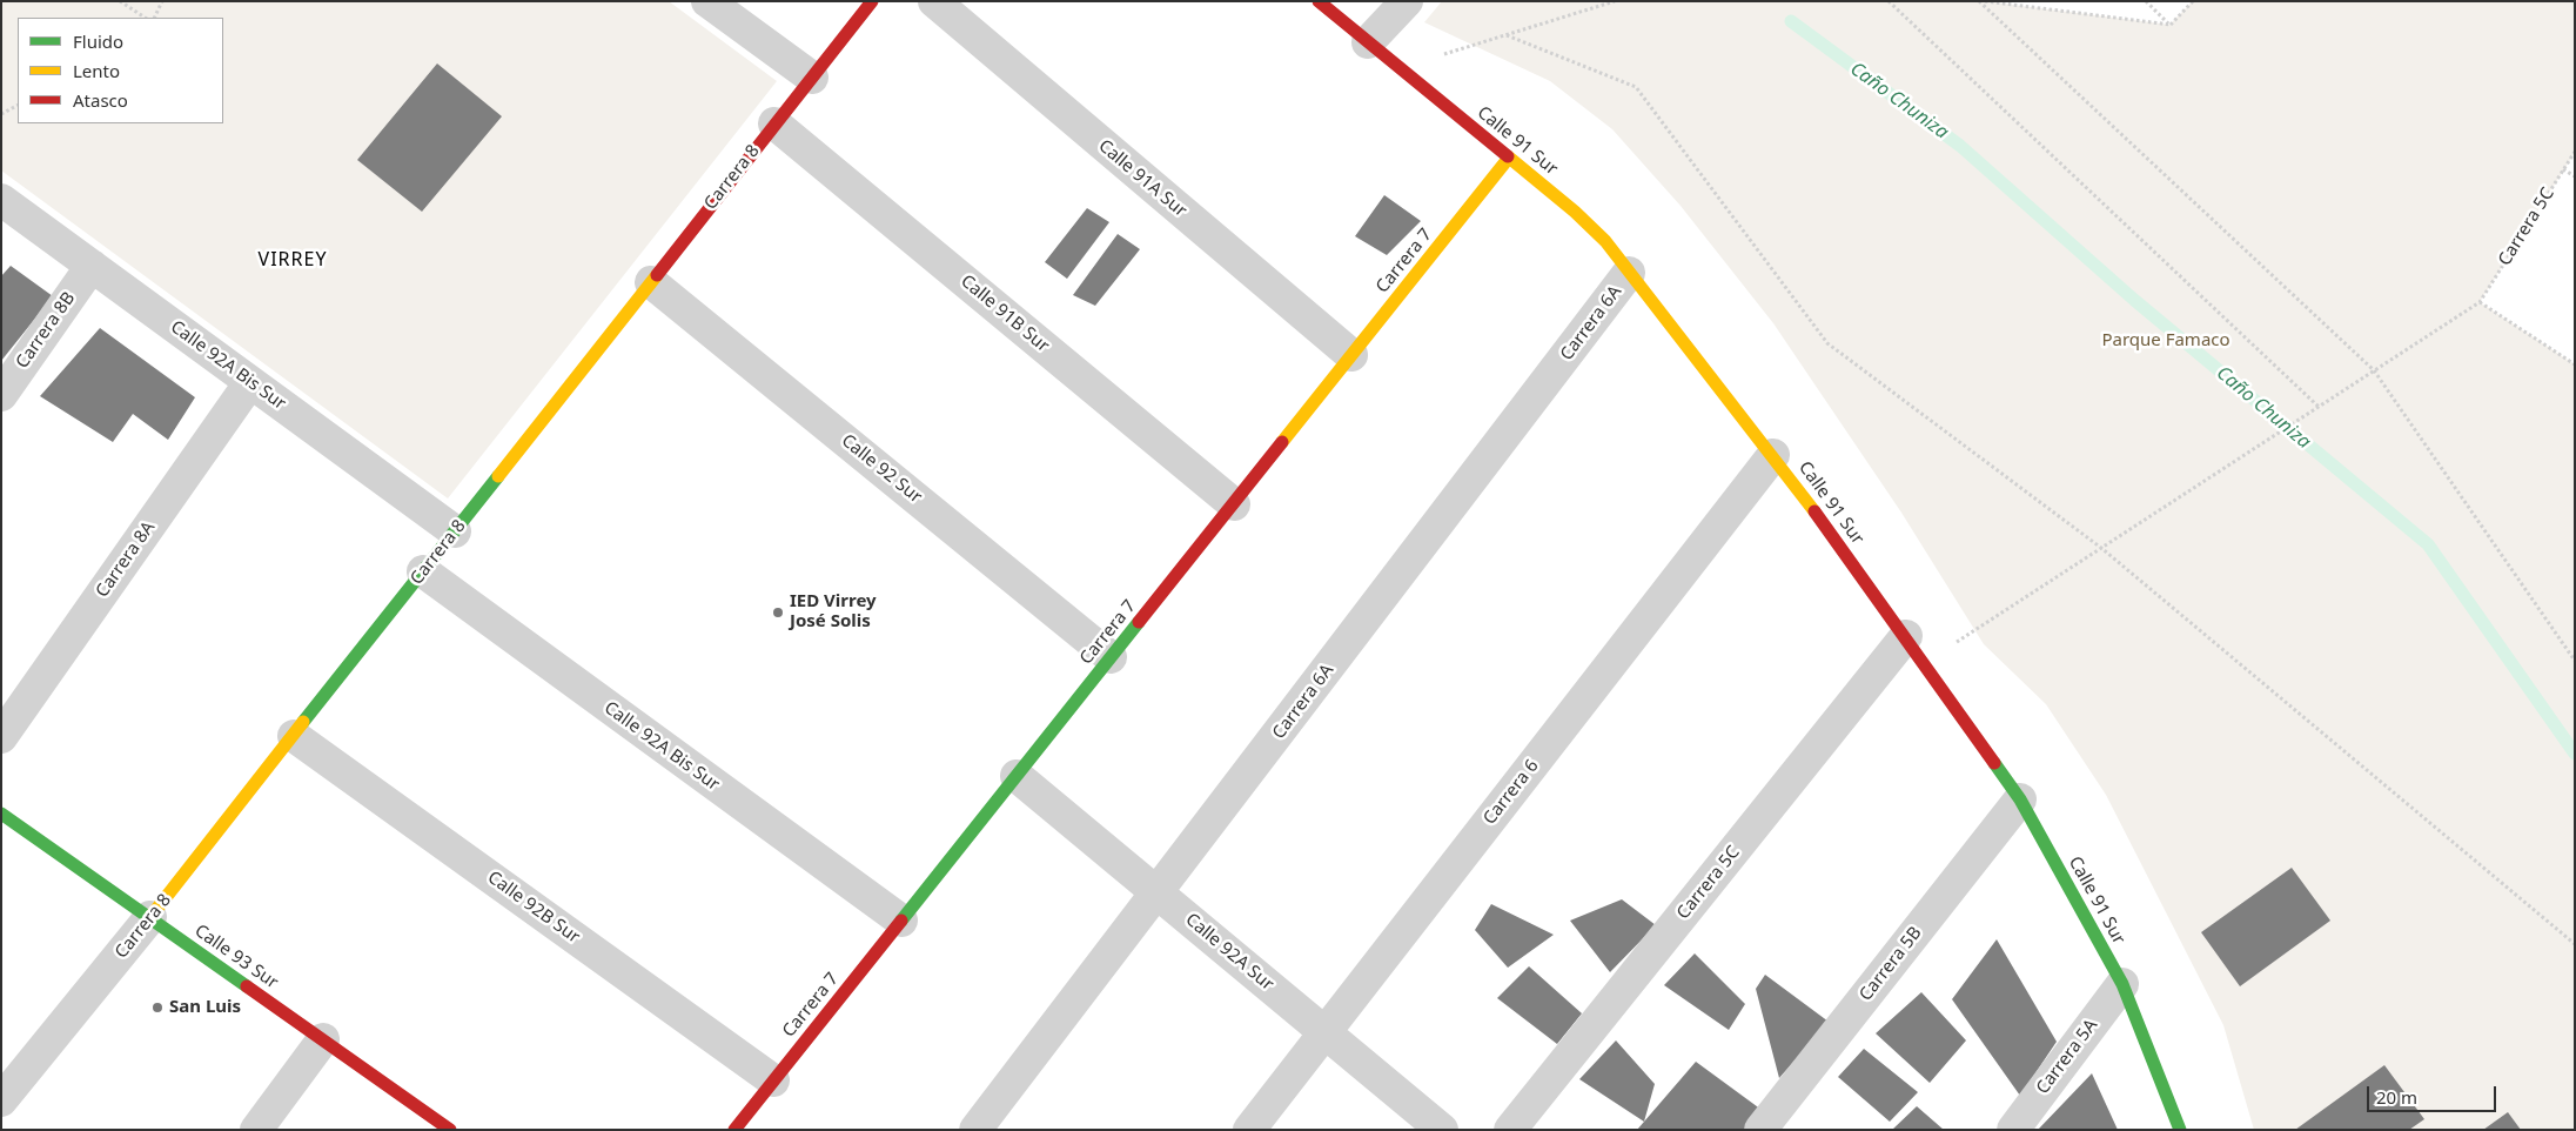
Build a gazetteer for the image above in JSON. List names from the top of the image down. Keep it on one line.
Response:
{"streets":{"street":["Calle 91 Sur","Carrera 8","Calle 91A Sur","Carrera 5C","Carrera 7","Calle 91B Sur","Carrera 6A","Carrera 8B","Calle 92A Bis Sur","Calle 92 Sur","Carrera 8A","Carrera 6","Calle 92B Sur","Calle 92A Sur","Calle 93 Sur","Carrera 5B","Carrera 5A"]},"crossings":[["Calle 91 Sur","Carrera 5C"],["Calle 91 Sur","Carrera 7"],["Calle 91 Sur","Carrera 6A"],["Calle 91 Sur","Carrera 6"],["Calle 91 Sur","Carrera 5B"],["Calle 91 Sur","Carrera 5A"],["Carrera 8","Calle 91B Sur"],["Carrera 8","Calle 92A Bis Sur"],["Carrera 8","Calle 92 Sur"],["Carrera 8","Calle 92B Sur"],["Carrera 8","Calle 93 Sur"],["Calle 91A Sur","Carrera 7"],["Carrera 7","Calle 91B Sur"],["Carrera 7","Calle 92A Bis Sur"],["Carrera 7","Calle 92 Sur"],["Carrera 7","Calle 92B Sur"],["Carrera 7","Calle 92A Sur"],["Carrera 6A","Calle 92A Sur"],["Carrera 8B","Calle 92A Bis Sur"],["Calle 92A Bis Sur","Carrera 8A"],["Carrera 6","Calle 92A Sur"]],"districts":["VIRREY"],"water":["Caño Chuniza"],"parks":["Parque Famaco"],"places":["IED Virrey José Solis","San Luis"],"legend":["Fluido","Lento","Atasco"],"scale_bar":"20 m"}
